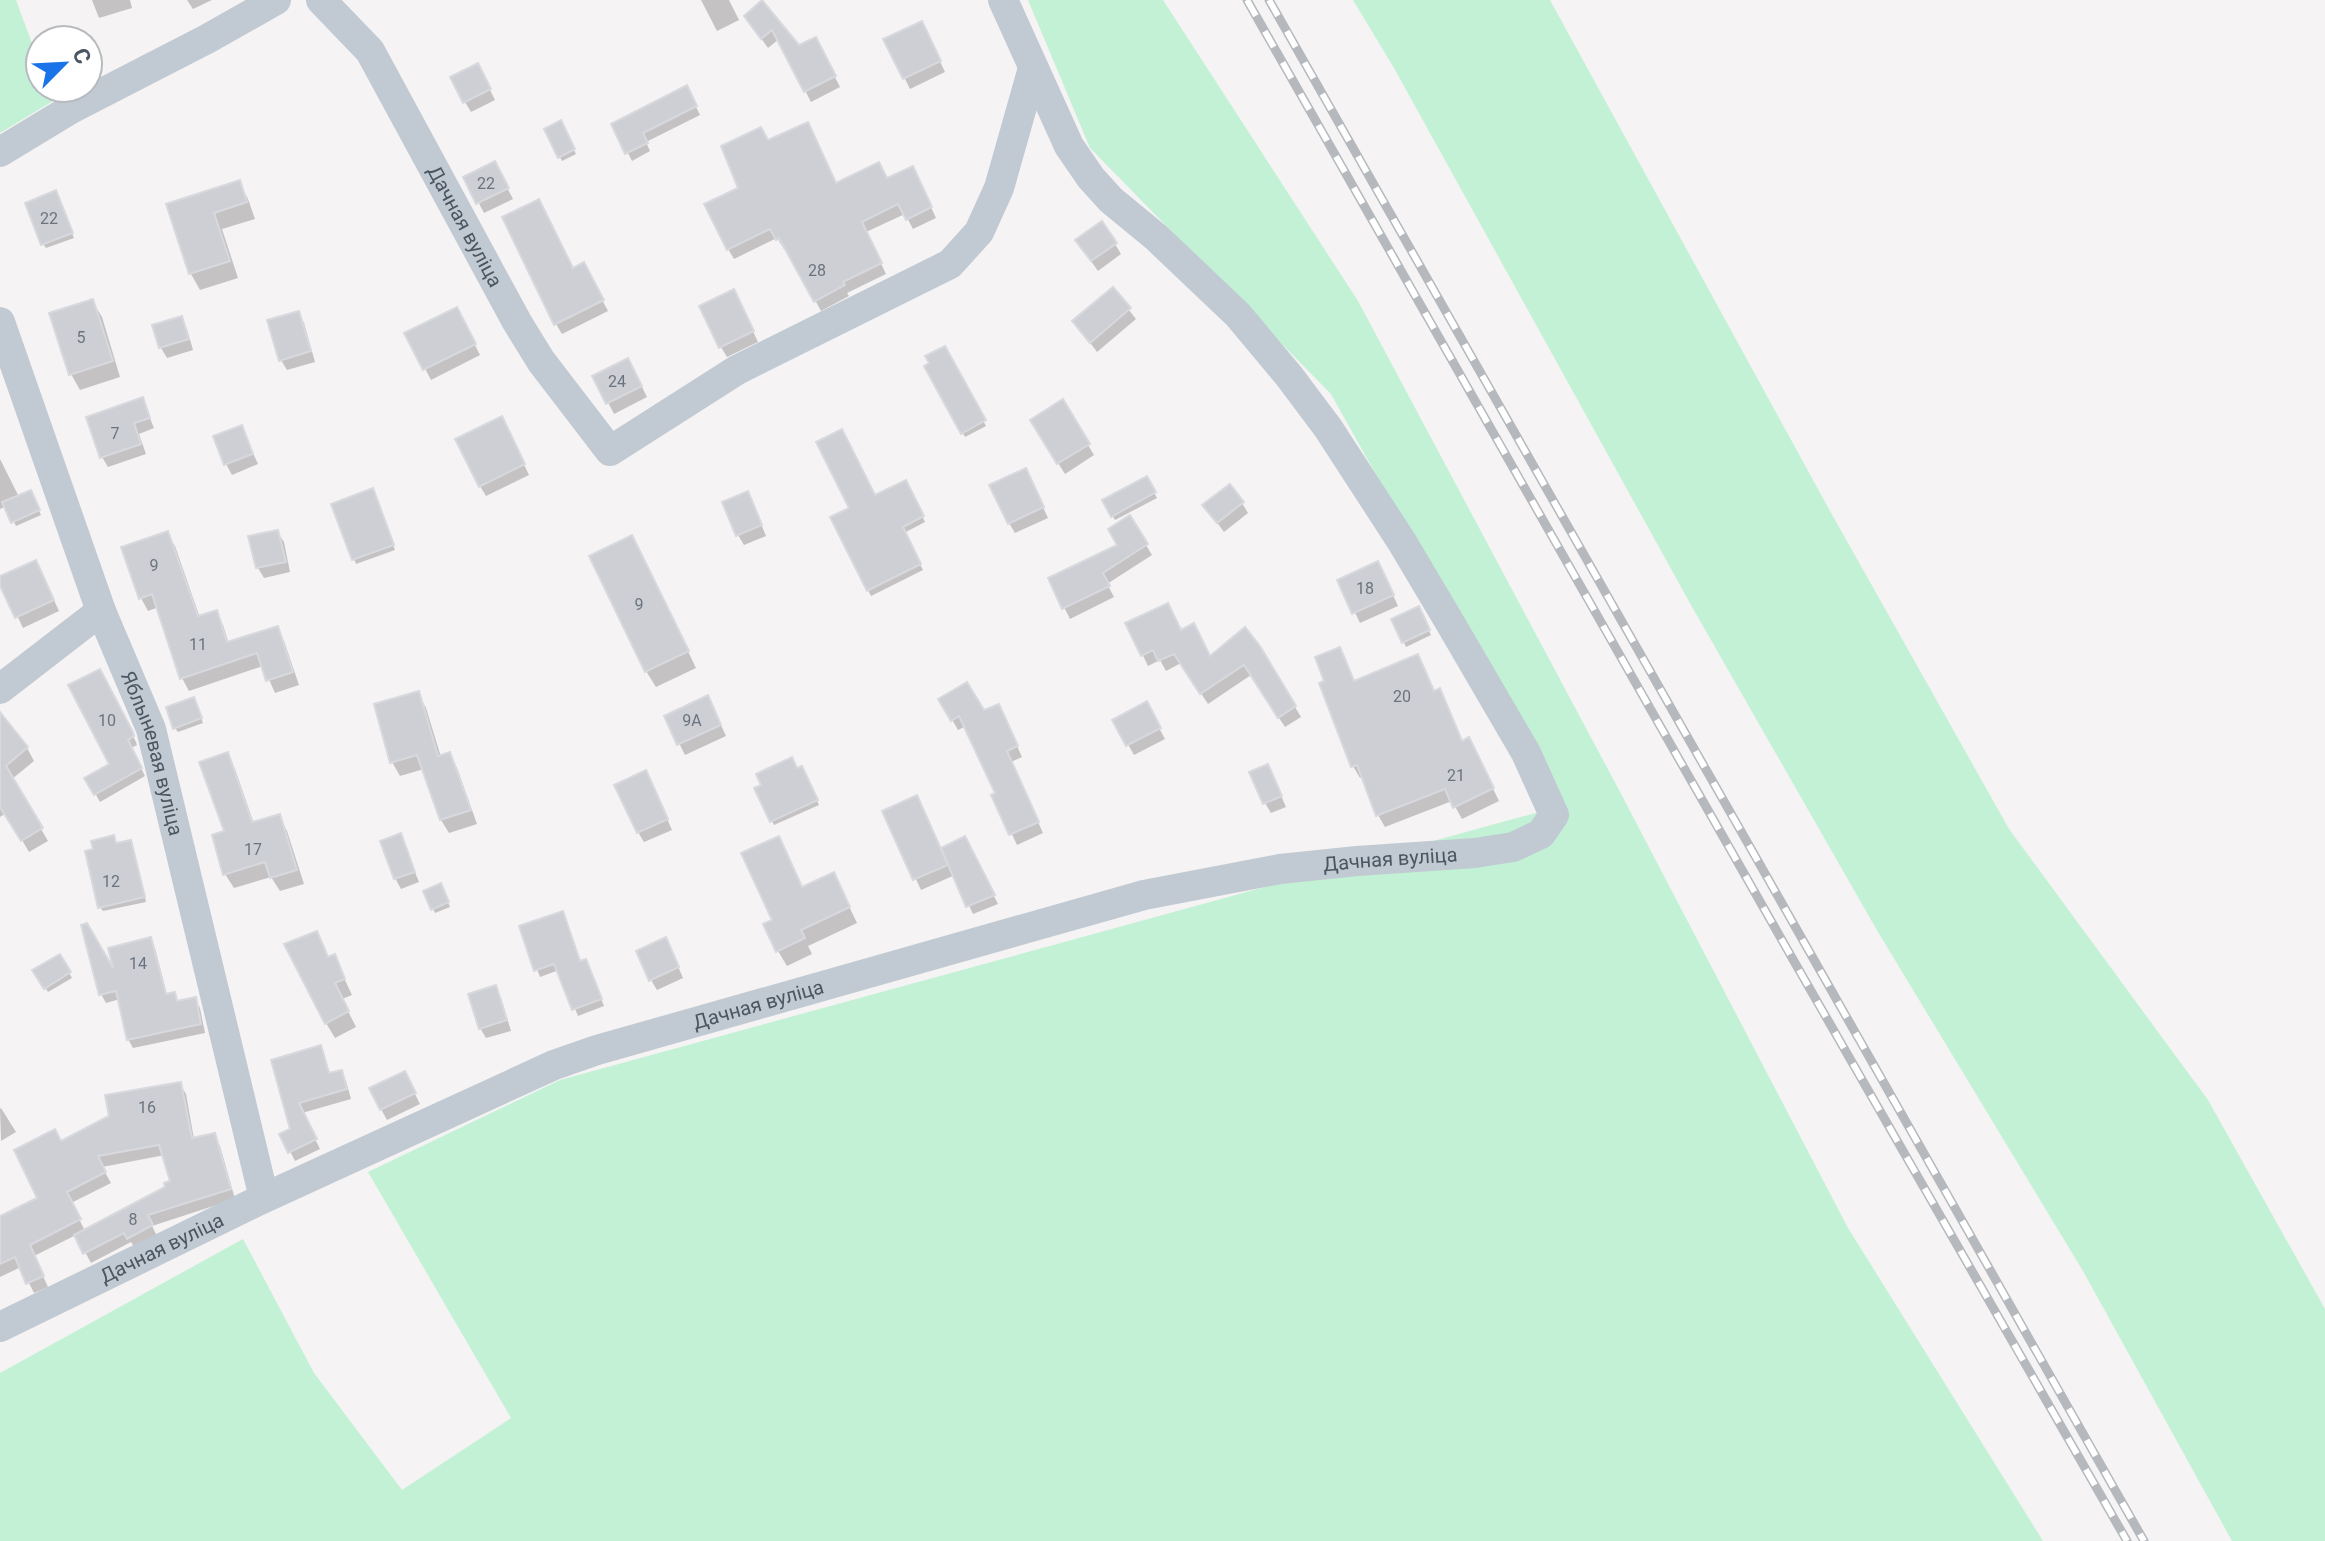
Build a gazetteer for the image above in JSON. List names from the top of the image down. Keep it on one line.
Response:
{"streets":{"street":["Дачная вуліца","Яблыневая вуліца"]},"crossings":[["Дачная вуліца","Яблыневая вуліца"]],"house_numbers":["22","22","28","5","24","7","9","18","9","11","20","10","9А","21","17","12","14","16","8"],"north":"top right"}
